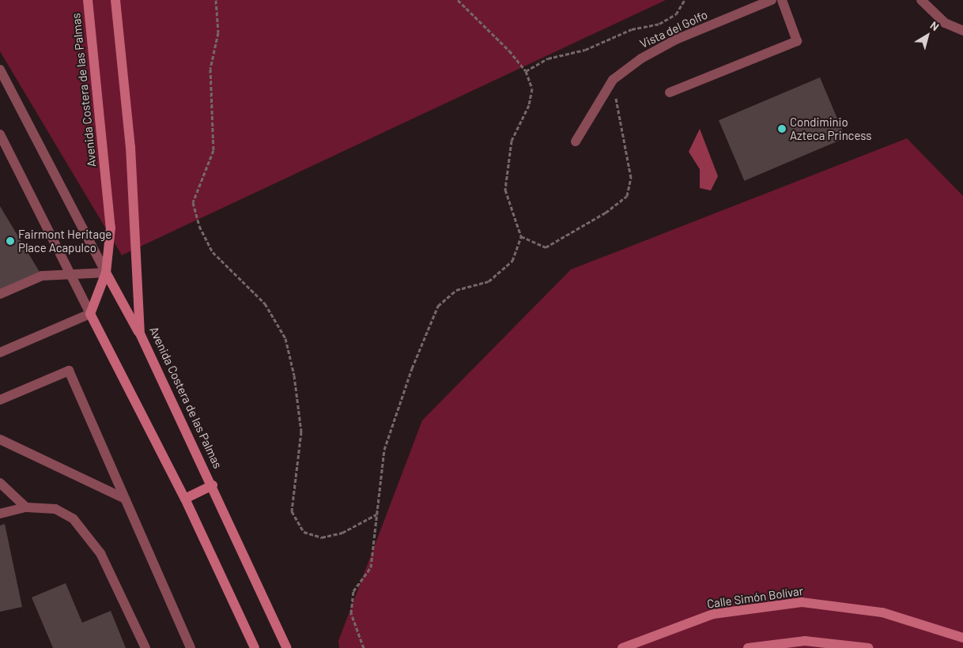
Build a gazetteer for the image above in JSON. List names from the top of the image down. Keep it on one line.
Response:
{"streets":{"main road":["Avenida Costera de las Palmas","Calle Simón Bolívar"],"street":["Vista del Golfo"]},"places":["Condiminio Azteca Princess","Fairmont Heritage Place Acapulco"],"north":"top right"}
